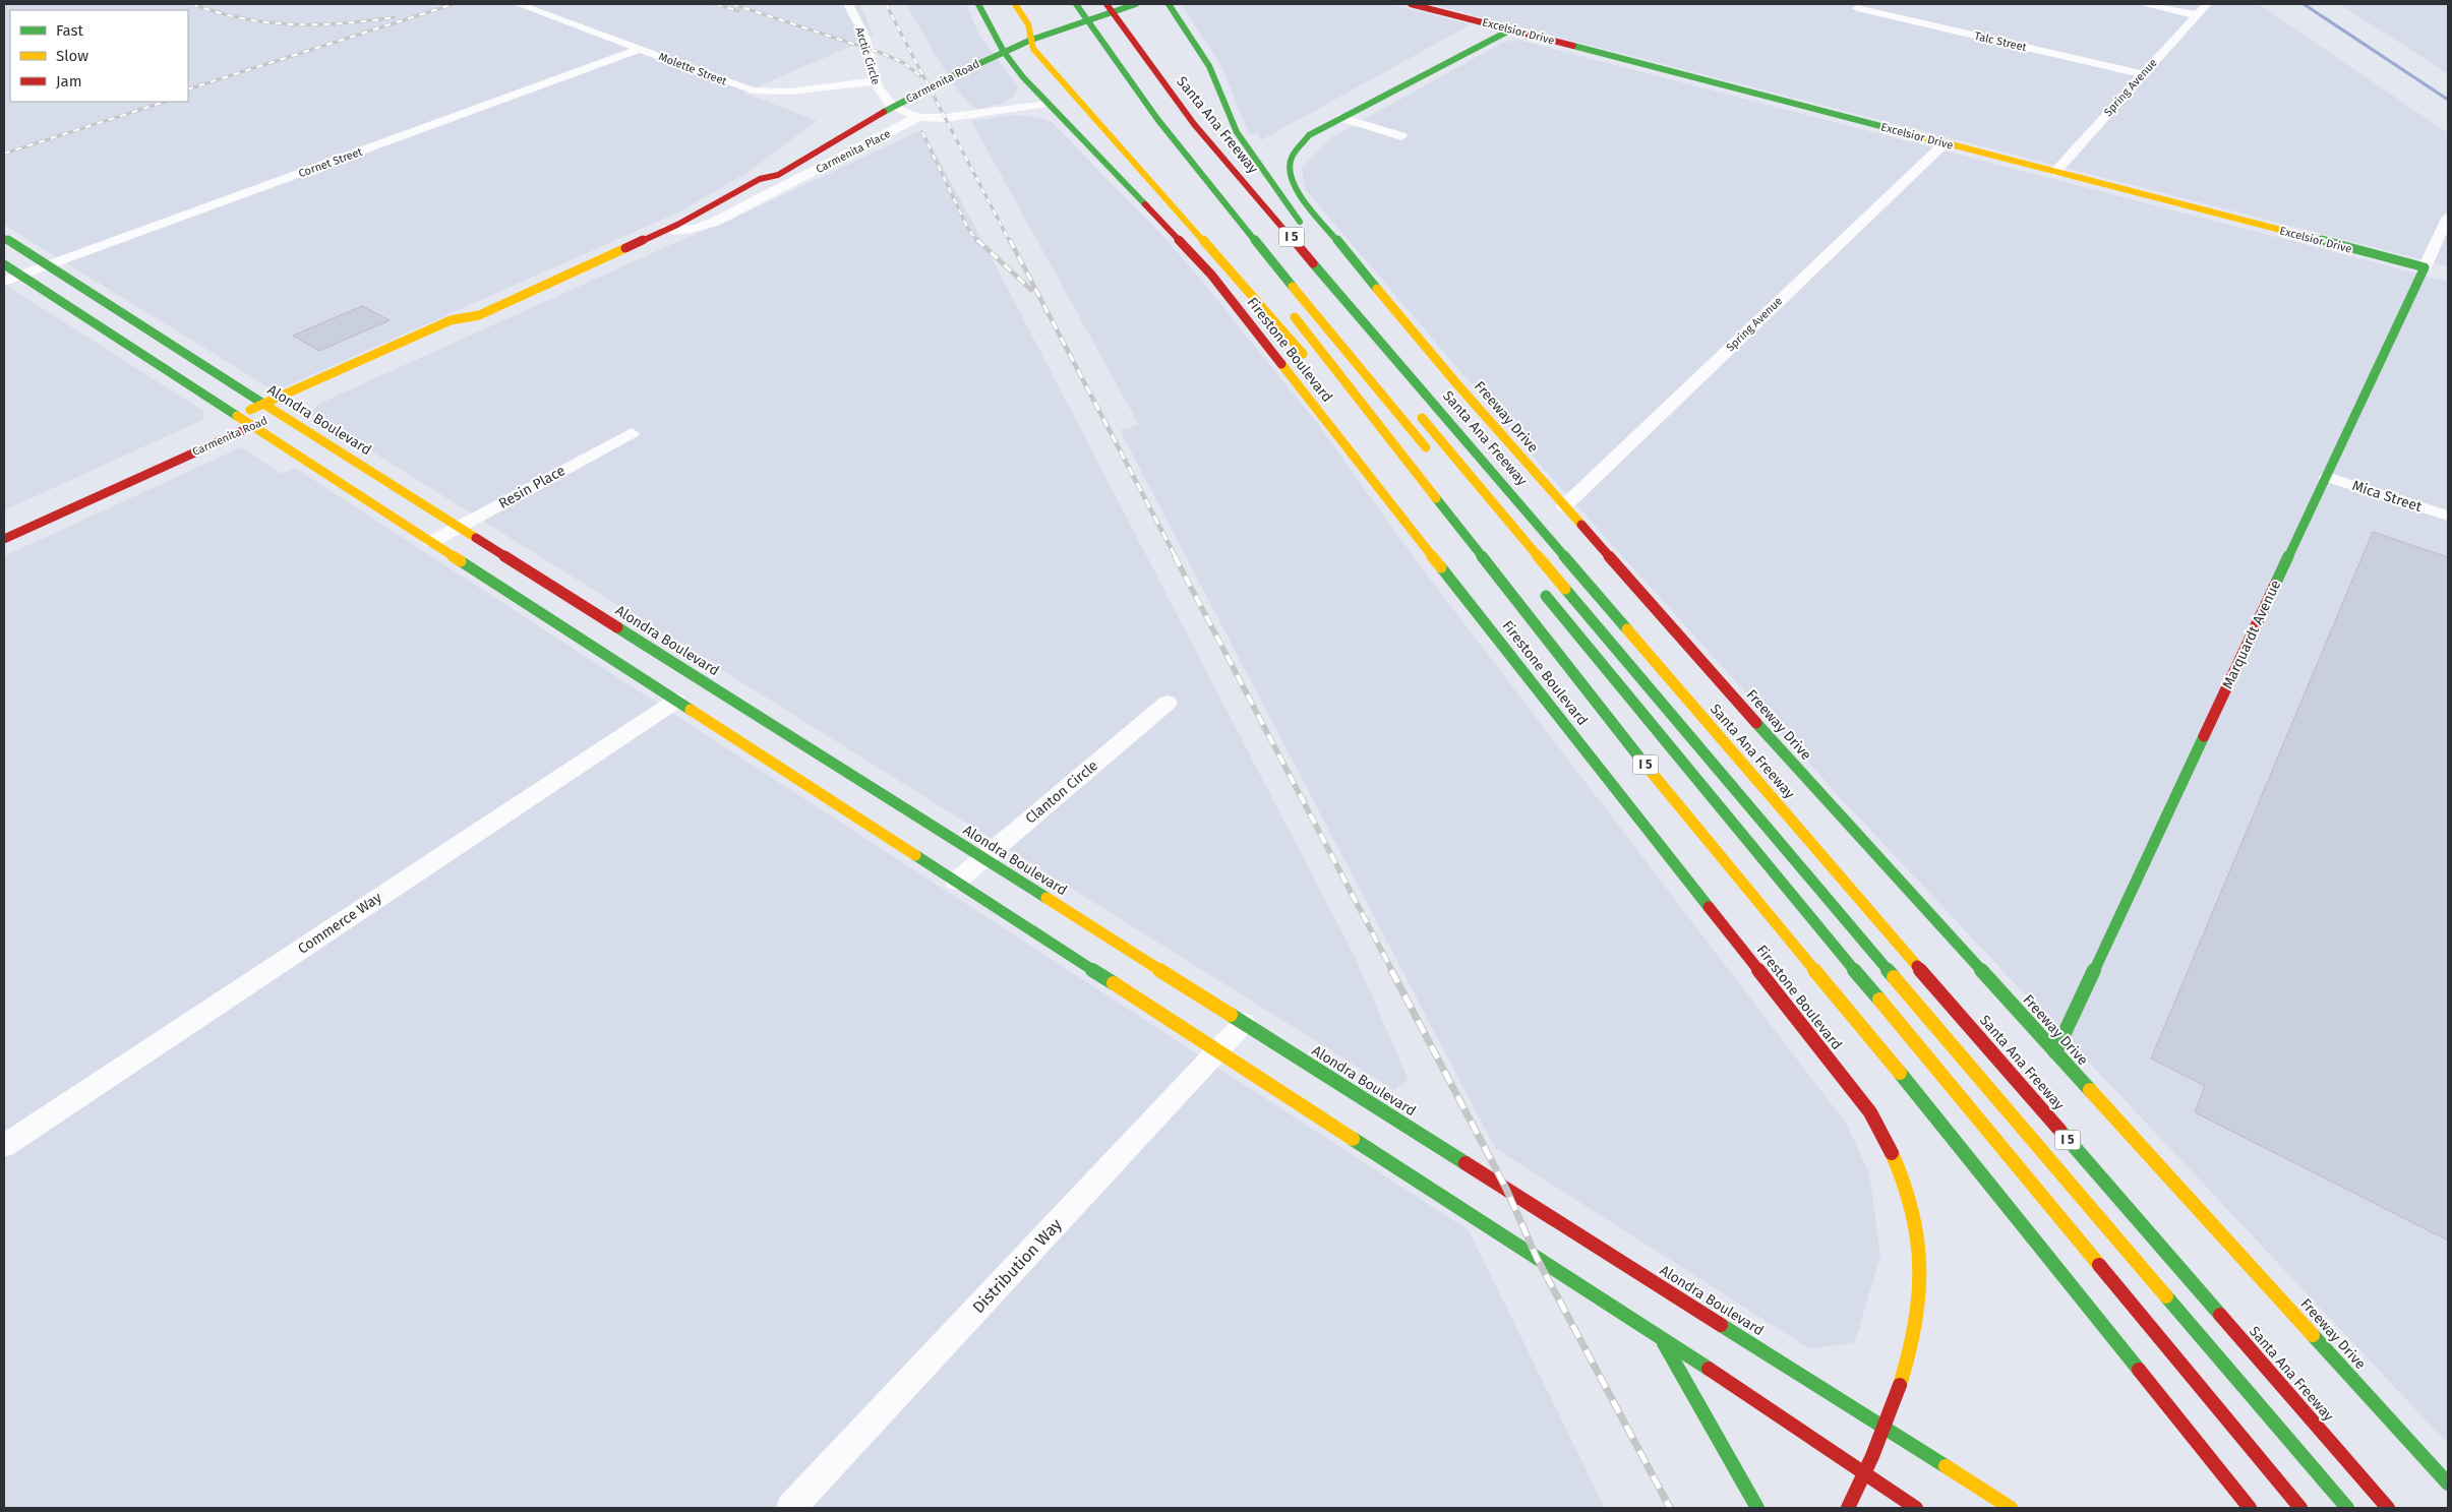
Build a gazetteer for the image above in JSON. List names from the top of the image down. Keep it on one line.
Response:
{"streets":{"main road":["Excelsior Drive","Carmenita Road","Santa Ana Freeway","I 5","Firestone Boulevard","Freeway Drive","Alondra Boulevard","Marquardt Avenue"],"street":["Talc Street","Arctic Circle","Molette Street","Spring Avenue","Carmenita Place","Cornet Street","Resin Place","Mica Street","Clanton Circle","Commerce Way","Distribution Way"]},"crossings":[["Excelsior Drive","Spring Avenue"],["Excelsior Drive","Freeway Drive"],["Excelsior Drive","Marquardt Avenue"],["Talc Street","Spring Avenue"],["Arctic Circle","Molette Street"],["Arctic Circle","Carmenita Place"],["Molette Street","Cornet Street"],["Carmenita Road","Carmenita Place"],["Carmenita Road","Alondra Boulevard"],["Spring Avenue","Freeway Drive"],["Carmenita Place","Firestone Boulevard"],["Cornet Street","Alondra Boulevard"],["Firestone Boulevard","Alondra Boulevard"],["Freeway Drive","Marquardt Avenue"],["Alondra Boulevard","Resin Place"],["Alondra Boulevard","Clanton Circle"],["Alondra Boulevard","Distribution Way"],["Mica Street","Marquardt Avenue"]],"legend":["Fast","Slow","Jam"]}
